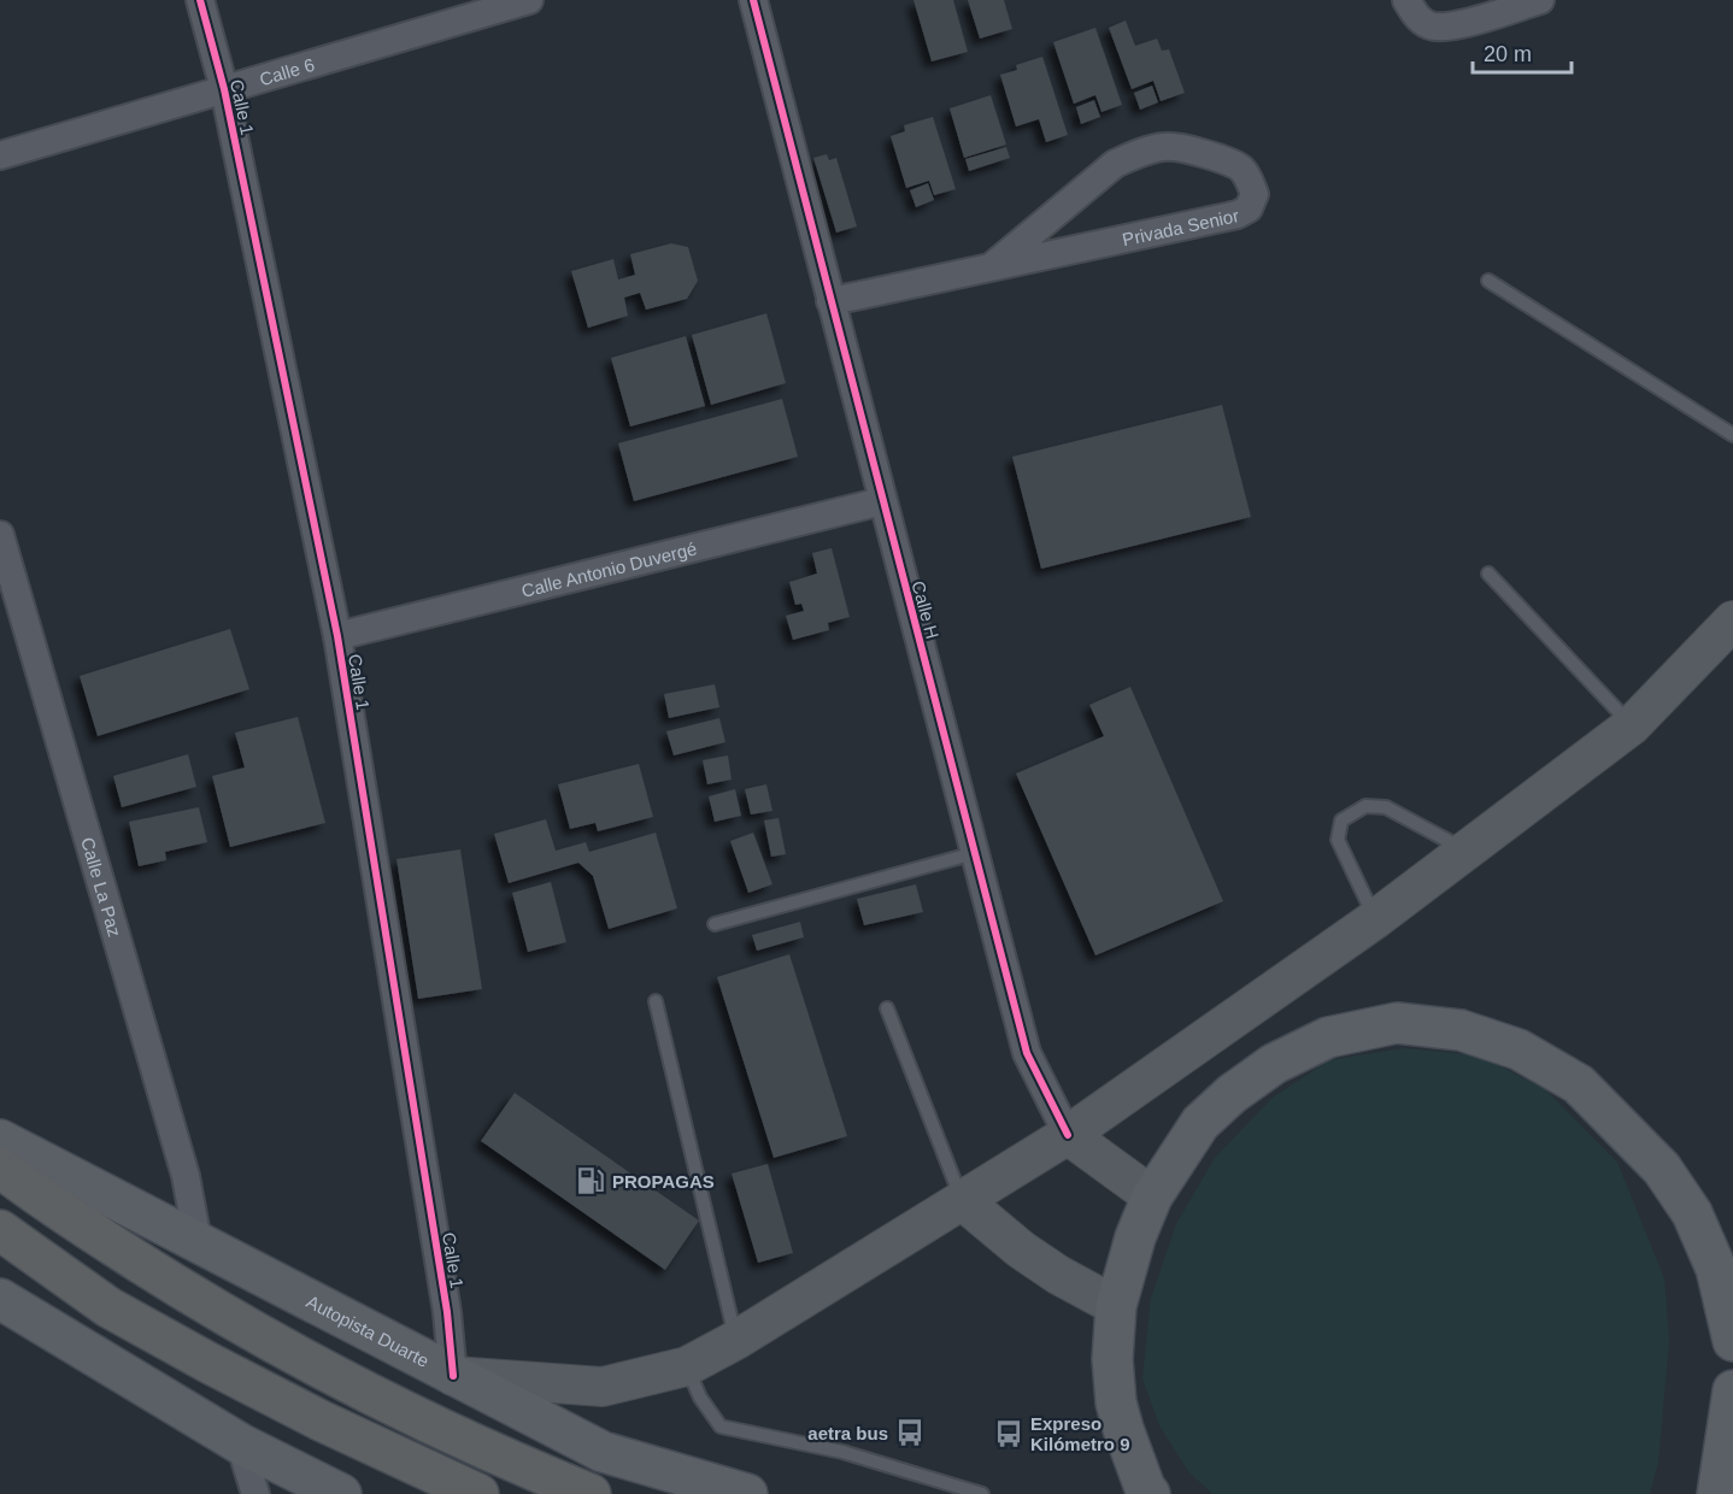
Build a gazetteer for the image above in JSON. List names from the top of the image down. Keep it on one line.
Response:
{"streets":{"main road":["Autopista Duarte"],"street":["Calle 6","Calle 1","Privada Senior","Calle Antonio Duvergé","Calle H","Calle La Paz"]},"crossings":[["Calle 6","Calle 1"],["Calle 1","Calle Antonio Duvergé"],["Calle 1","Autopista Duarte"],["Privada Senior","Calle H"],["Calle Antonio Duvergé","Calle H"],["Calle La Paz","Autopista Duarte"]],"places":{"fuel station":["PROPAGAS"],"bus stop":["aetra bus","Expreso Kilómetro 9"]},"scale_bar":"20 m"}
